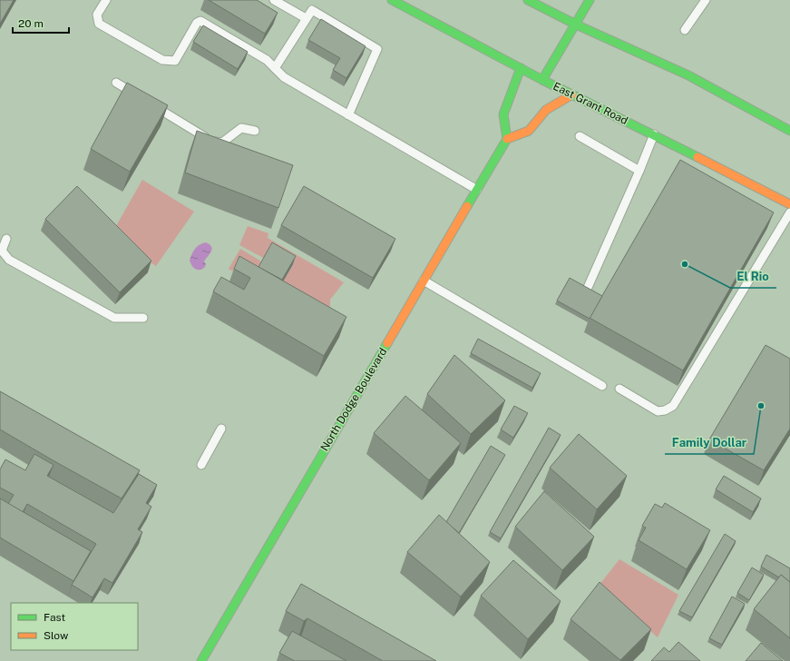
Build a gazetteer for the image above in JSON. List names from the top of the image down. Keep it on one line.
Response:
{"streets":{"street":["East Grant Road","North Dodge Boulevard"]},"places":["El Rio","Family Dollar"],"legend":["Fast","Slow"],"scale_bar":"20 m"}
